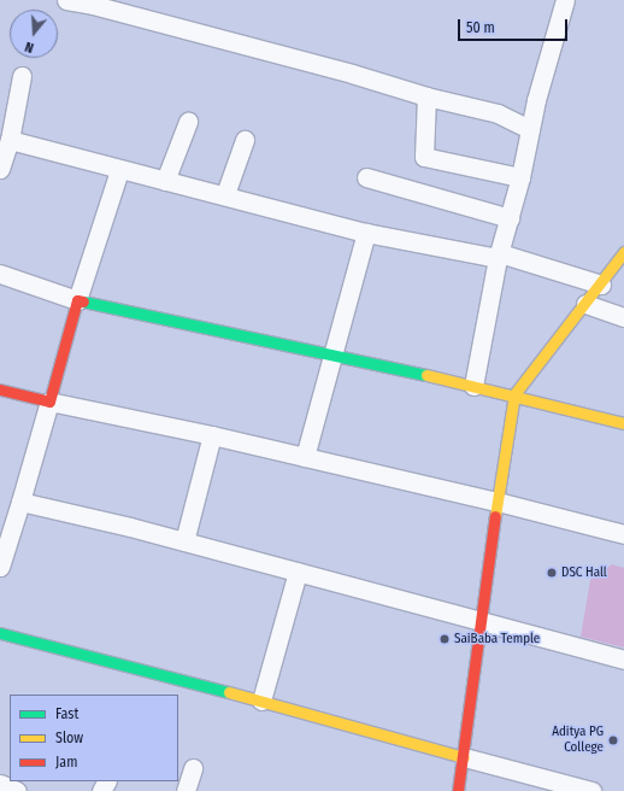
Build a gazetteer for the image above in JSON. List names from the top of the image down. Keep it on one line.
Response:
{"places":["DSC Hall","SaiBaba Temple","Aditya PG College"],"legend":["Fast","Slow","Jam"],"scale_bar":"50 m","north":"bottom"}
